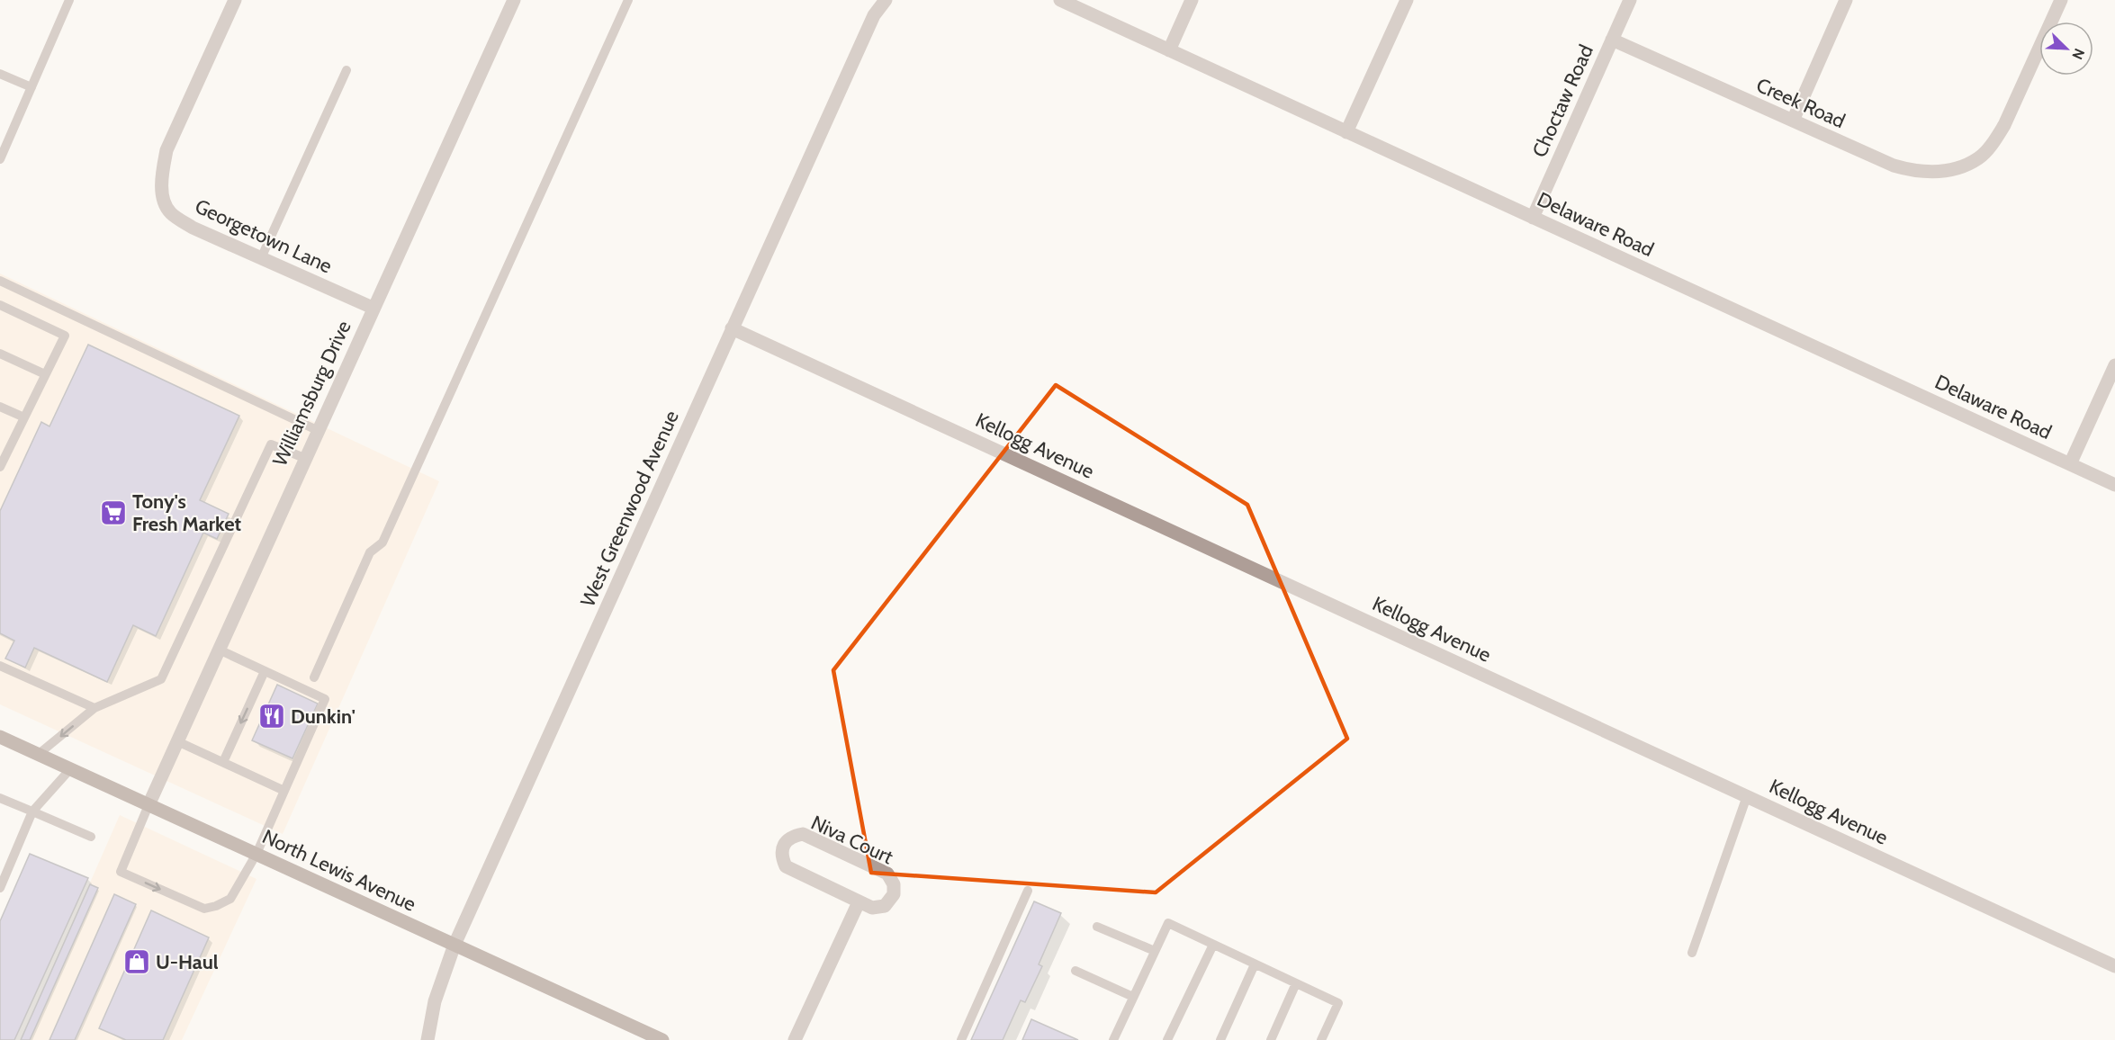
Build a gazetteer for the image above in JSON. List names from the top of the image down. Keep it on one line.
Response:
{"streets":{"main road":["North Lewis Avenue"],"street":["Choctaw Road","Creek Road","Delaware Road","Georgetown Lane","Williamsburg Drive","Kellogg Avenue","West Greenwood Avenue","Niva Court"]},"crossings":[["Choctaw Road","Creek Road"],["Choctaw Road","Delaware Road"],["Georgetown Lane","Williamsburg Drive"],["Williamsburg Drive","North Lewis Avenue"],["Kellogg Avenue","West Greenwood Avenue"],["West Greenwood Avenue","North Lewis Avenue"]],"places":{"supermarket":["Tony's Fresh Market"],"restaurant":["Dunkin'"],"shop":["U-Haul"]},"north":"bottom right"}
